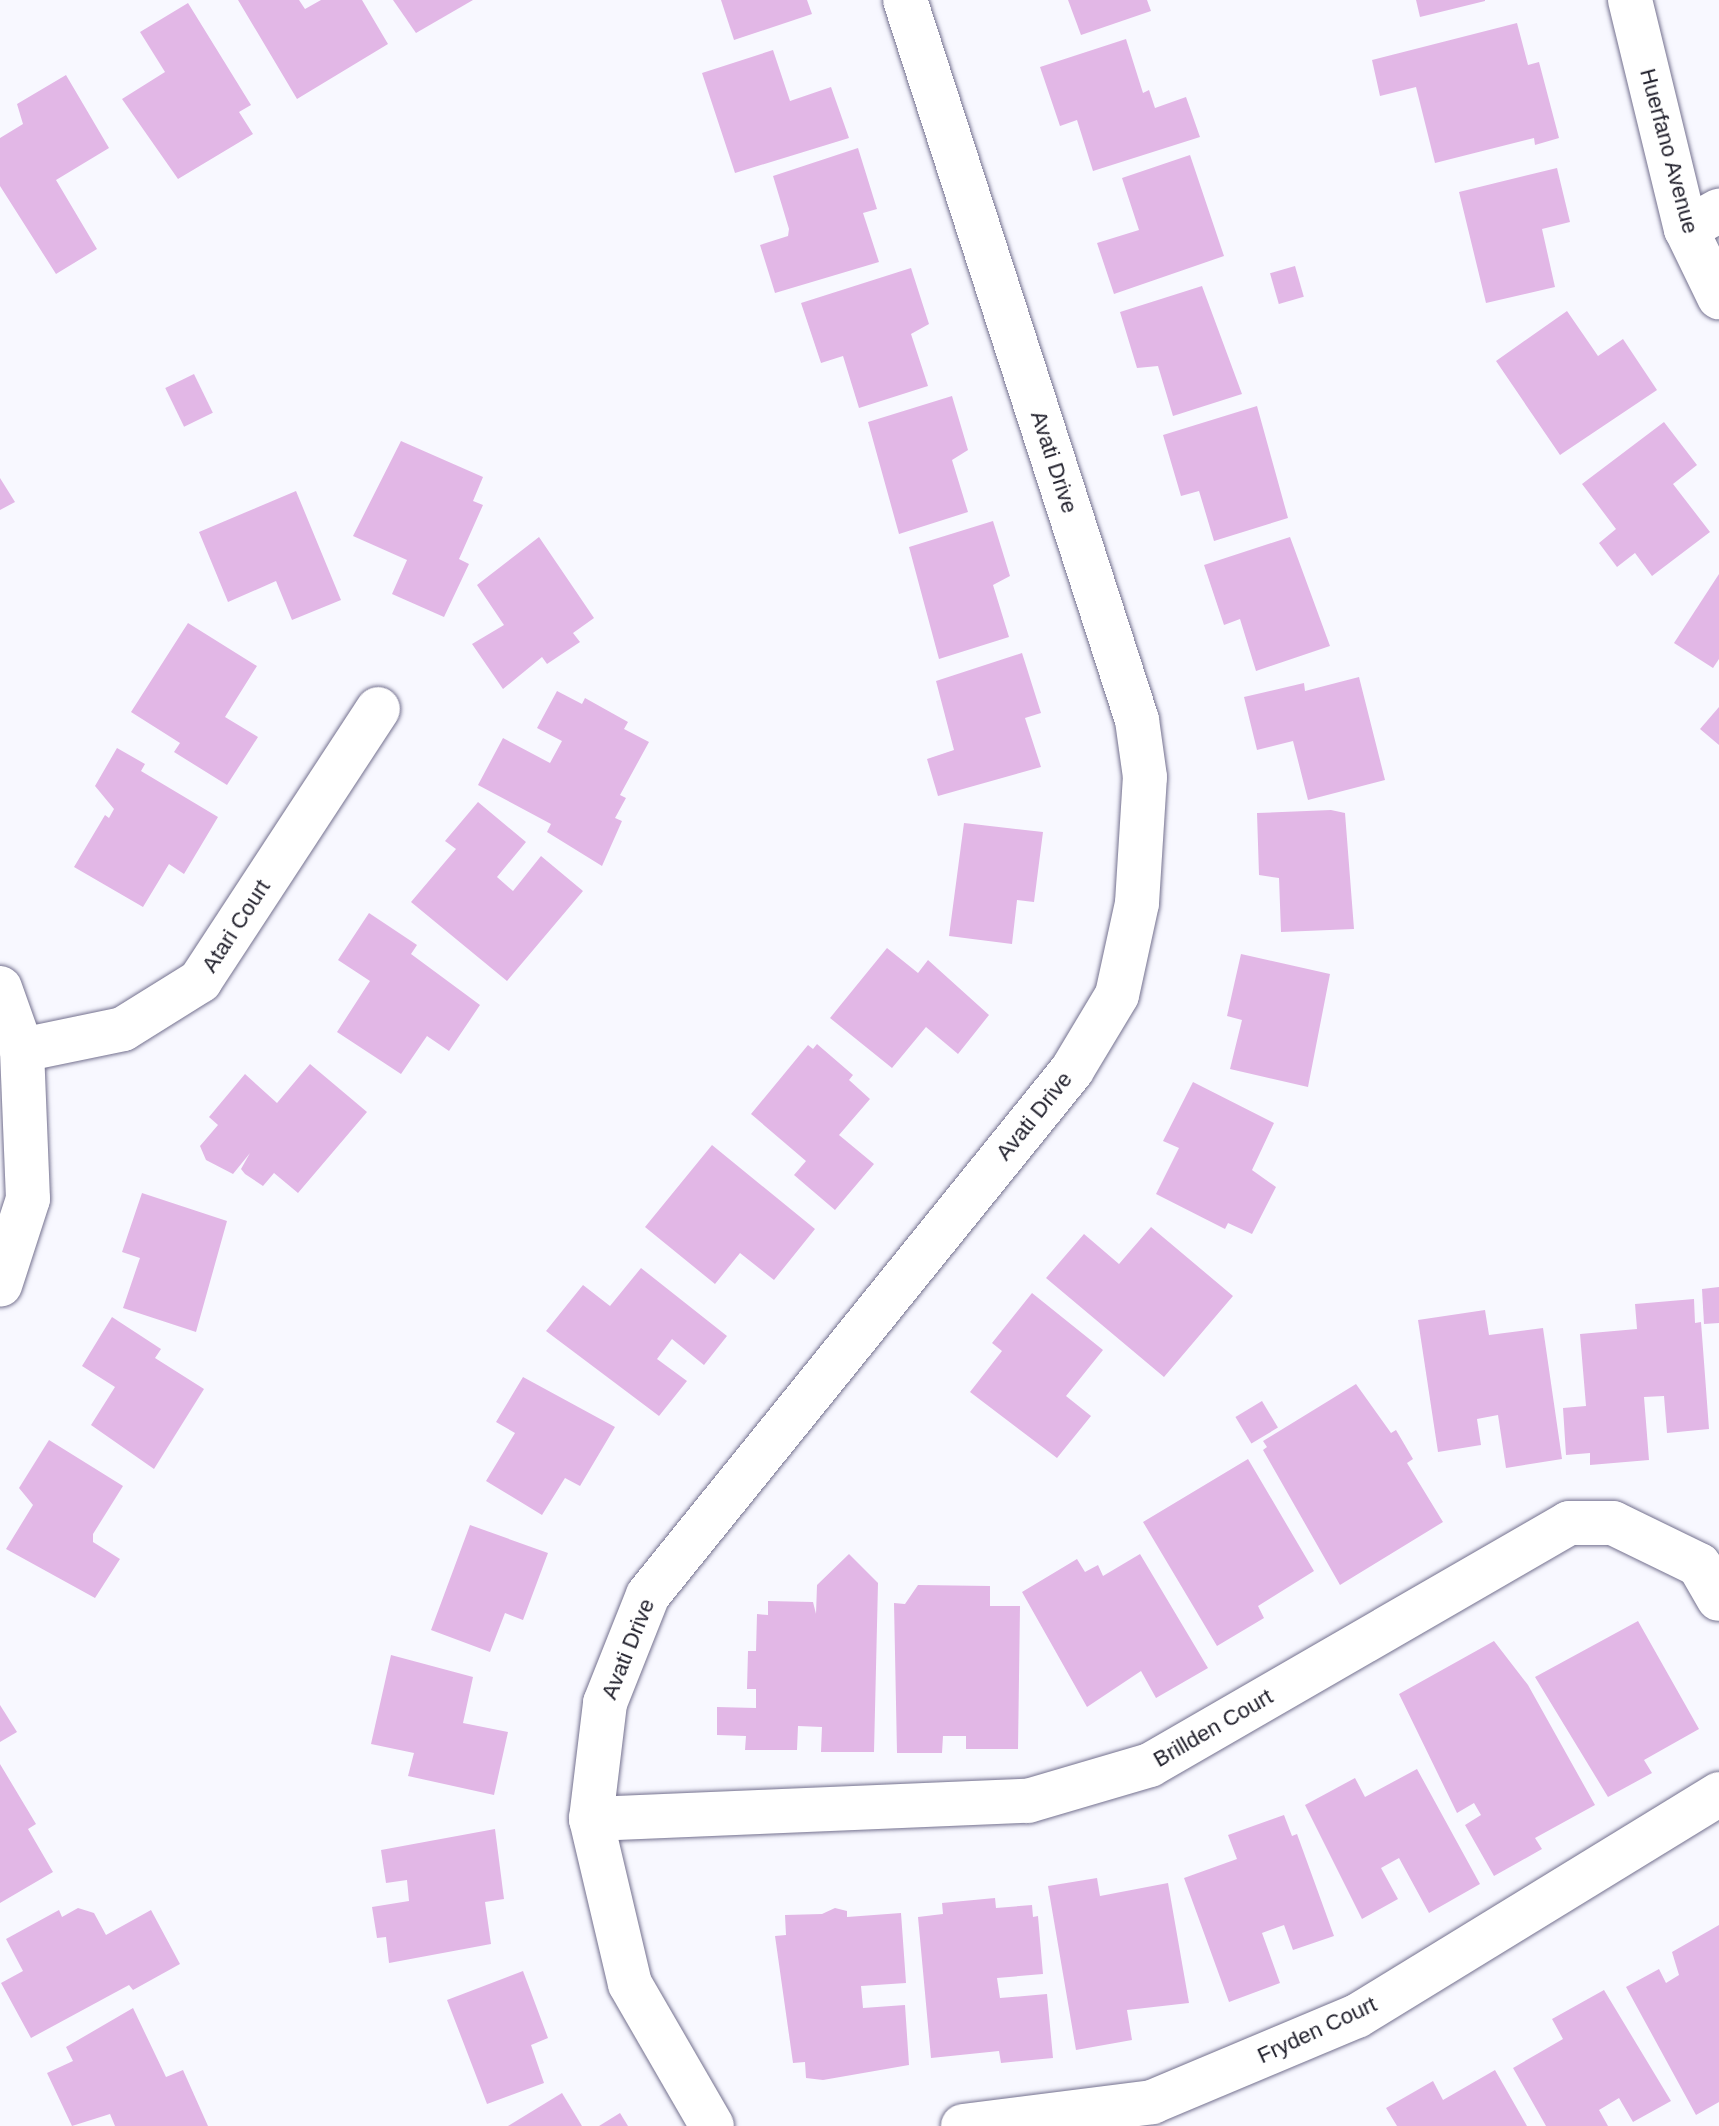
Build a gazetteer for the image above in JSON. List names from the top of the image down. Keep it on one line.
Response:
{"streets":{"street":["Huerfano Avenue","Avati Drive","Atari Court","Brillden Court","Fryden Court"]},"crossings":[["Avati Drive","Brillden Court"]]}
